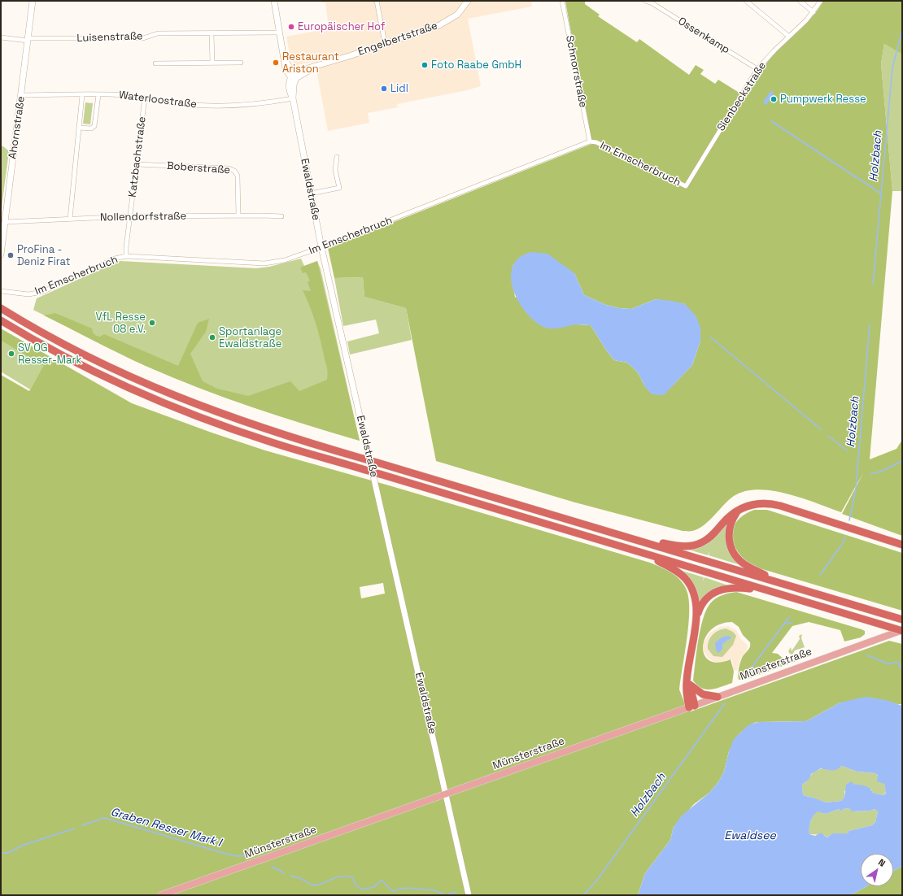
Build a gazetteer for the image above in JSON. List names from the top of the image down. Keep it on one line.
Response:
{"streets":{"main road":["Engelbertstraße","Ahornstraße","Ewaldstraße","Münsterstraße"],"street":["Ossenkamp","Luisenstraße","Schnorrstraße","Sienbeckstraße","Waterloostraße","Katzbachstraße","Im Emscherbruch","Boberstraße","Nollendorfstraße"]},"crossings":[["Ossenkamp","Sienbeckstraße"],["Luisenstraße","Ahornstraße"],["Luisenstraße","Ewaldstraße"],["Engelbertstraße","Ewaldstraße"],["Schnorrstraße","Im Emscherbruch"],["Sienbeckstraße","Im Emscherbruch"],["Waterloostraße","Ahornstraße"],["Waterloostraße","Katzbachstraße"],["Waterloostraße","Ewaldstraße"],["Ahornstraße","Nollendorfstraße"],["Katzbachstraße","Im Emscherbruch"],["Katzbachstraße","Boberstraße"],["Katzbachstraße","Nollendorfstraße"],["Im Emscherbruch","Ewaldstraße"],["Boberstraße","Nollendorfstraße"],["Ewaldstraße","Münsterstraße"]],"water":["Holzbach","Graben Resser Mark I","Ewaldsee"],"places":["Europäischer Hof","Restaurant Ariston","Foto Raabe GmbH","Lidl","Pumpwerk Resse","ProFina - Deniz Firat","VfL Resse 08 e.V.","Sportanlage Ewaldstraße","SV OG Resser-Mark"],"north":"top right"}
